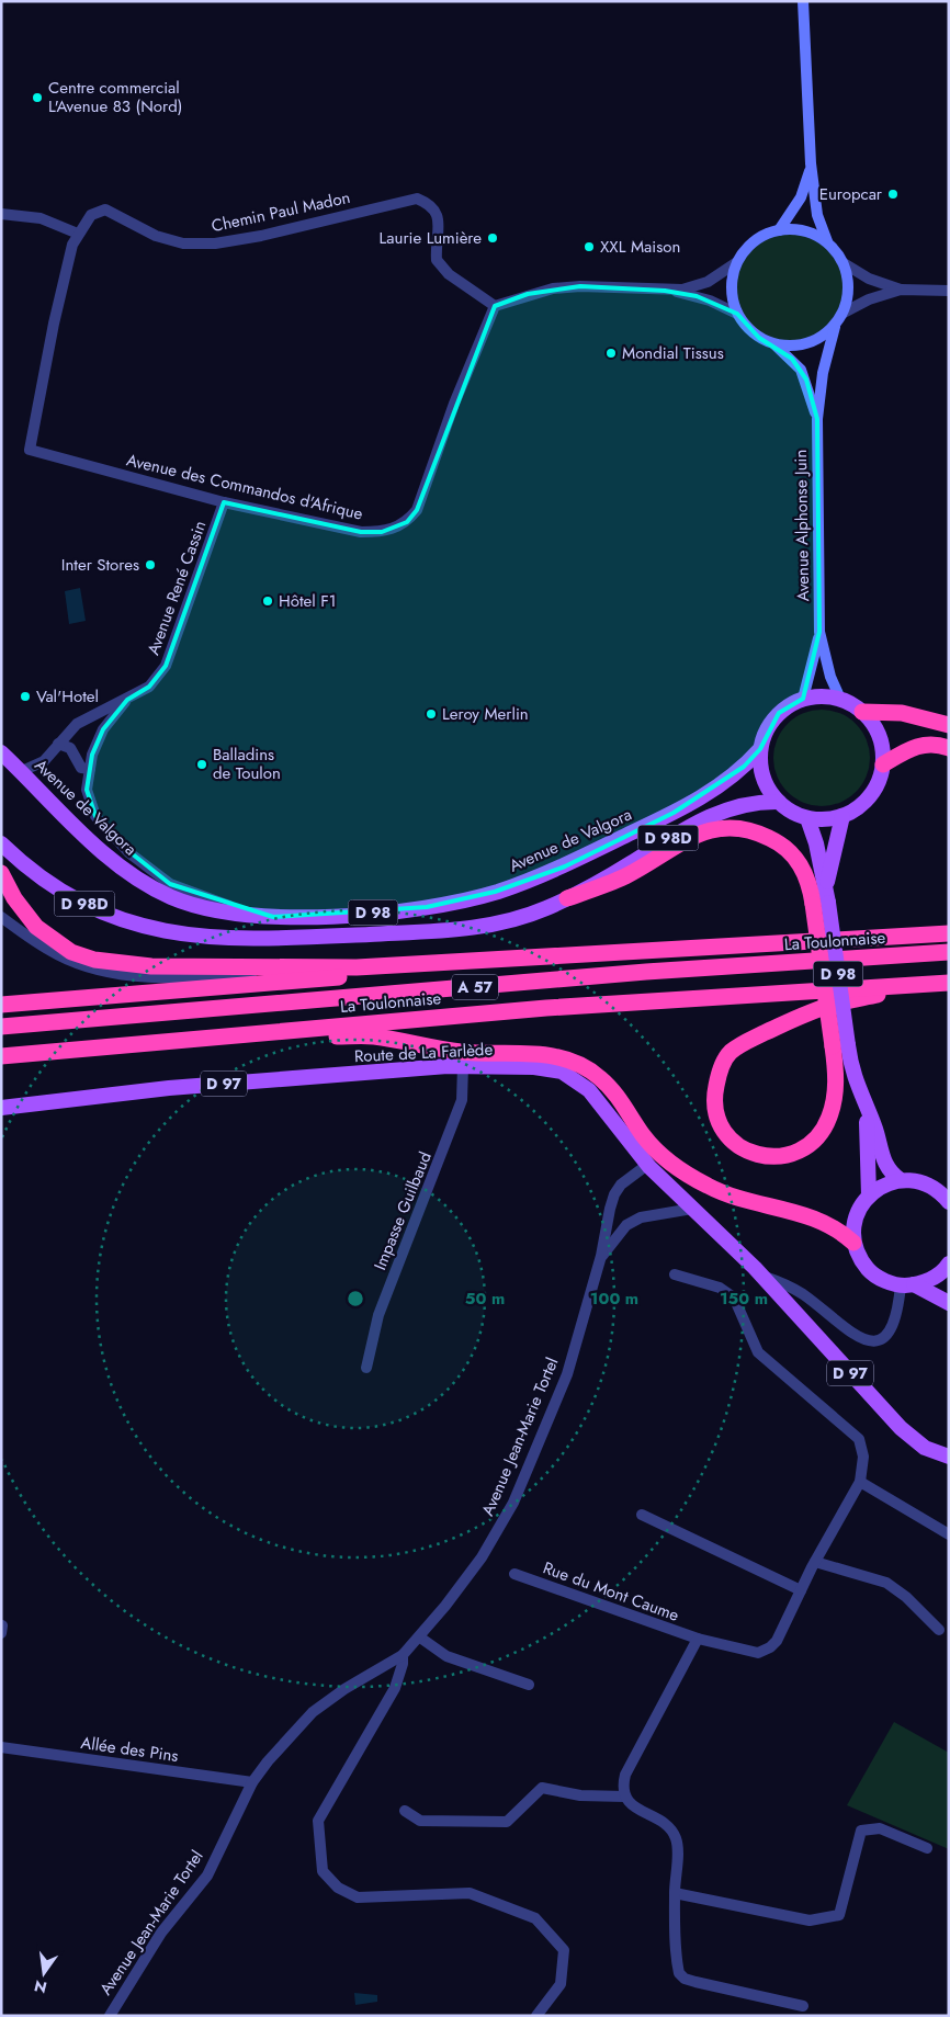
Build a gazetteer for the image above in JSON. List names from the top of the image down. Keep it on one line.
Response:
{"streets":{"highway":["La Toulonnaise","A 57"],"main road":["Avenue Alphonse Juin","Avenue de Valgora","D 98D","D 98","Route de La Farlède","D 97"],"street":["Chemin Paul Madon","Avenue des Commandos d'Afrique","Avenue René Cassin","Impasse Guilbaud","Avenue Jean-Marie Tortel","Rue du Mont Caume","Allée des Pins"]},"crossings":[["Chemin Paul Madon","Avenue des Commandos d'Afrique"],["Avenue des Commandos d'Afrique","Avenue René Cassin"],["Avenue Alphonse Juin","Avenue de Valgora"],["Avenue Alphonse Juin","D 98D"],["Avenue René Cassin","Avenue de Valgora"],["Avenue de Valgora","D 98D"],["Route de La Farlède","Impasse Guilbaud"],["Route de La Farlède","Avenue Jean-Marie Tortel"],["Avenue Jean-Marie Tortel","Allée des Pins"]],"places":["Centre commercial L'Avenue 83 (Nord)","Europcar","Laurie Lumière","XXL Maison","Mondial Tissus","Inter Stores","Hôtel F1","Val'Hotel","Leroy Merlin","Balladins de Toulon"],"north":"bottom","rings":["50 m","100 m","150 m"]}
